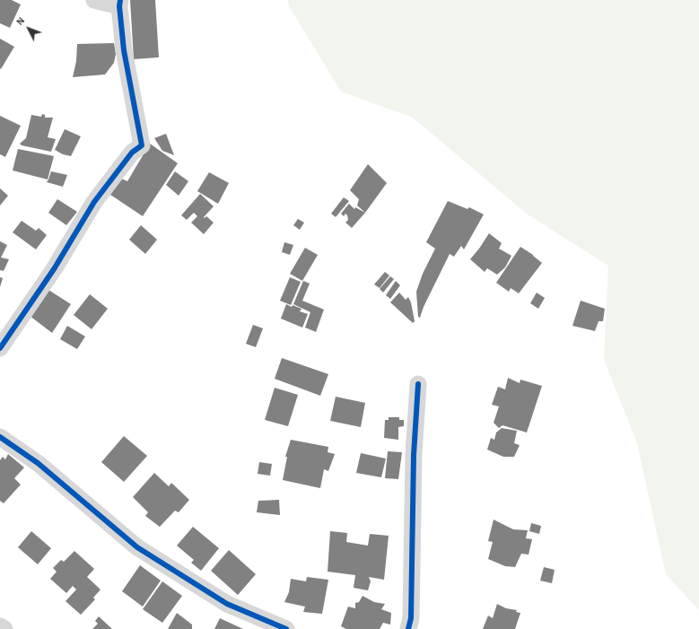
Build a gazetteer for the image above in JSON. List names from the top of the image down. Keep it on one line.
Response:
{"north":"top left"}
